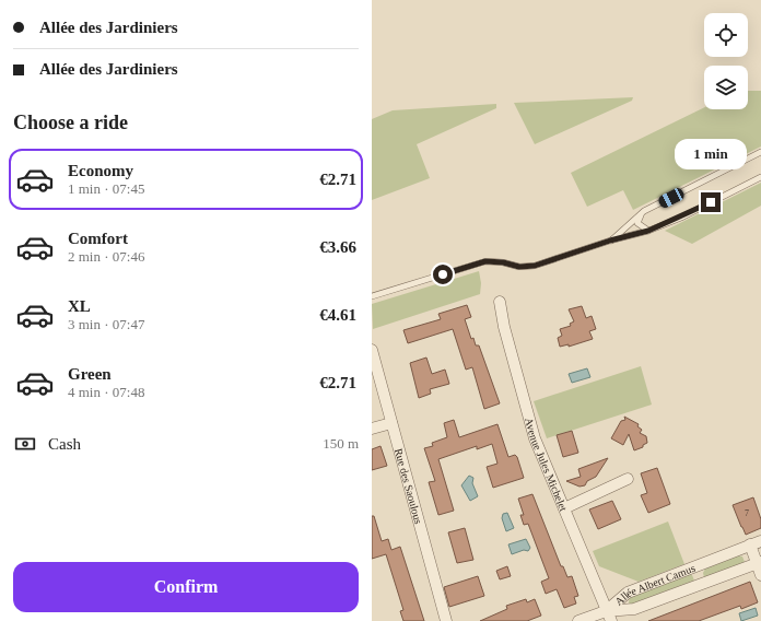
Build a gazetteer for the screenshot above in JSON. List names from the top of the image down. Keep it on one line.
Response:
{"streets":{"street":["Avenue Jules Michelet","Rue des Saoulous","Allée Albert Camus"]},"crossings":[["Avenue Jules Michelet","Allée Albert Camus"]],"house_numbers":["7"],"page":{"banner":["Allée des Jardiniers","Allée des Jardiniers"],"heading":"Choose a ride","bubble":"1 min","list":[{"name":"Economy","note":"1 min · 07:45","value":"€2.71"},{"name":"Comfort","note":"2 min · 07:46","value":"€3.66"},{"name":"XL","note":"3 min · 07:47","value":"€4.61"},{"name":"Green","note":"4 min · 07:48","value":"€2.71"}],"pay":["Cash","150 m"],"buttons":"Confirm"}}
